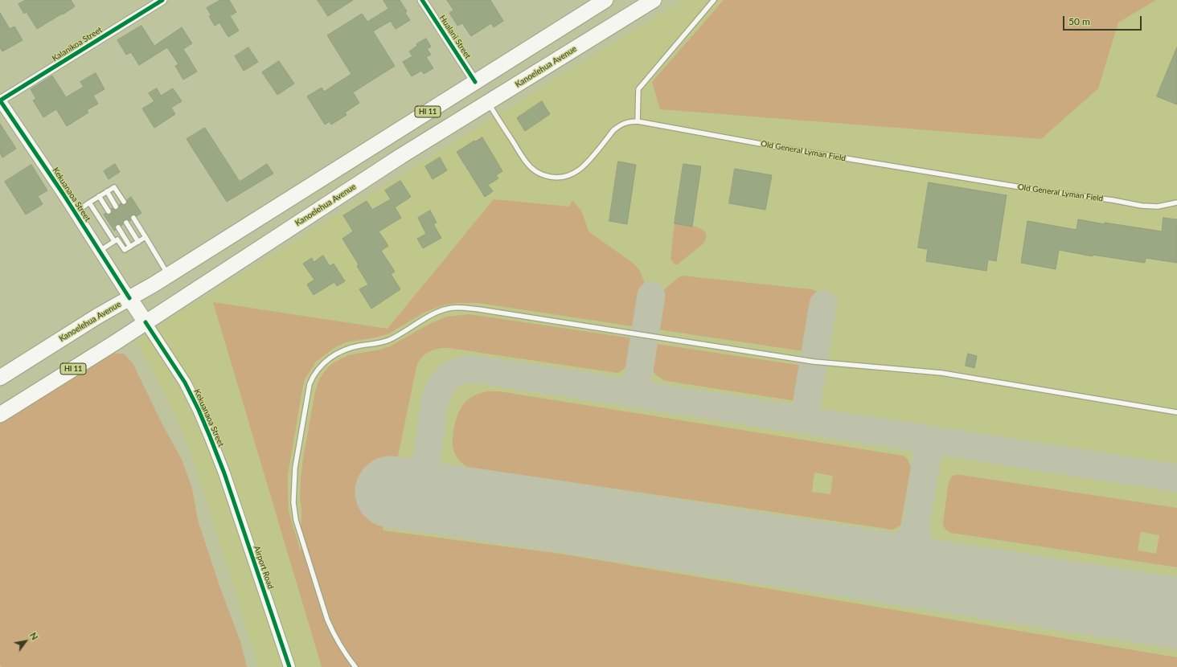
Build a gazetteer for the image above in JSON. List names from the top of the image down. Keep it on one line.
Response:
{"streets":{"highway":["Kanoelehua Avenue","HI 11"],"street":["Hualani Street","Kalanikoa Street","Kekuanaoa Street","Airport Road"],"lane":["Old General Lyman Field"]},"crossings":[["Hualani Street","Kanoelehua Avenue"],["Kalanikoa Street","Kekuanaoa Street"],["Kanoelehua Avenue","Old General Lyman Field"],["Kanoelehua Avenue","Kekuanaoa Street"],["Kekuanaoa Street","Airport Road"]],"scale_bar":"50 m","north":"top right"}
